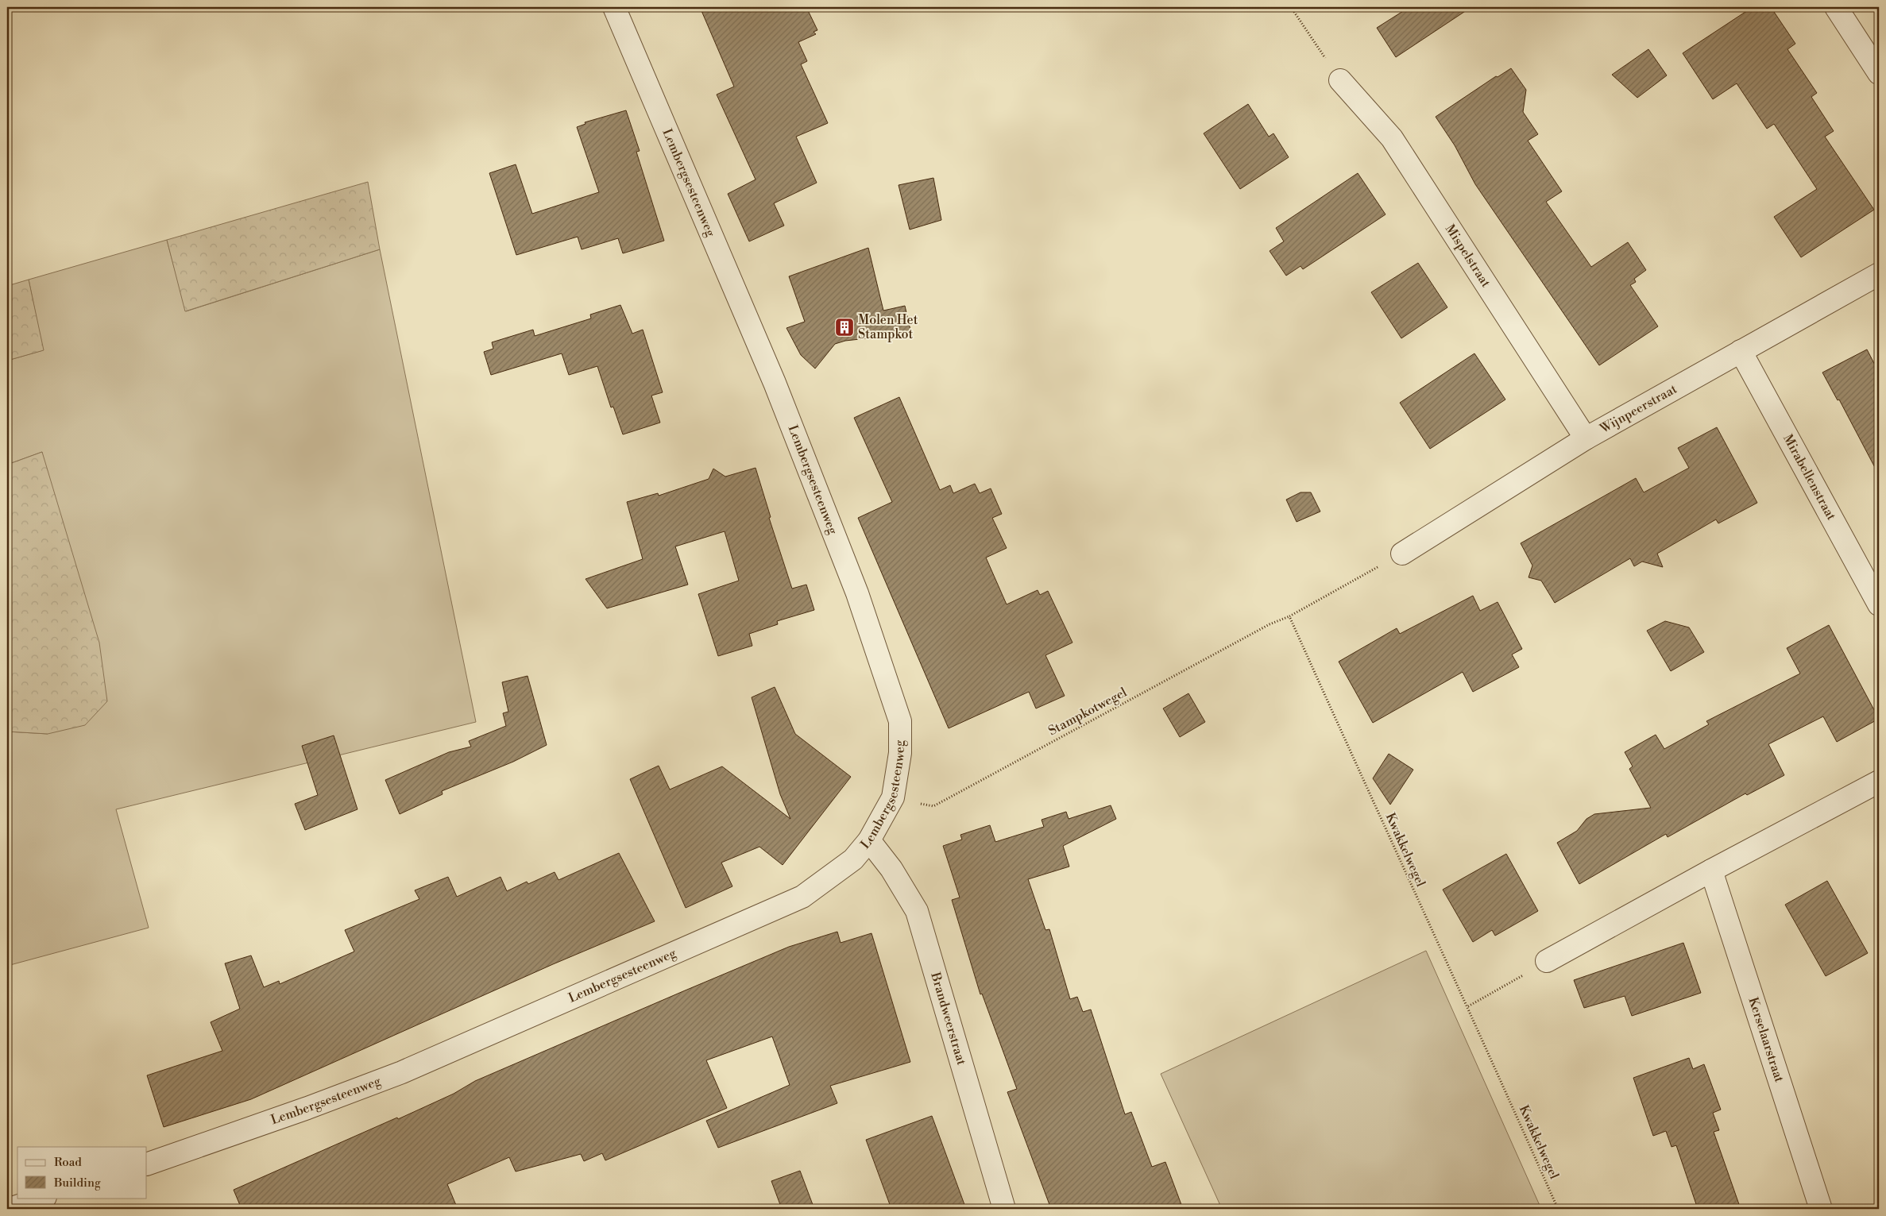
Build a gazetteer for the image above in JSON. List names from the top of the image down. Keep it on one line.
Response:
{"streets":{"street":["Lembergsesteenweg","Mispelstraat","Wijnpeerstraat","Mirabellenstraat","Brandweerstraat","Kerselaarstraat"],"path":["Stampkotwegel","Kwakkelwegel"]},"crossings":[["Lembergsesteenweg","Stampkotwegel"],["Lembergsesteenweg","Brandweerstraat"],["Mispelstraat","Wijnpeerstraat"],["Wijnpeerstraat","Mirabellenstraat"],["Stampkotwegel","Kwakkelwegel"]],"places":{"building":["Molen Het Stampkot"]},"legend":["Road","Building"]}
